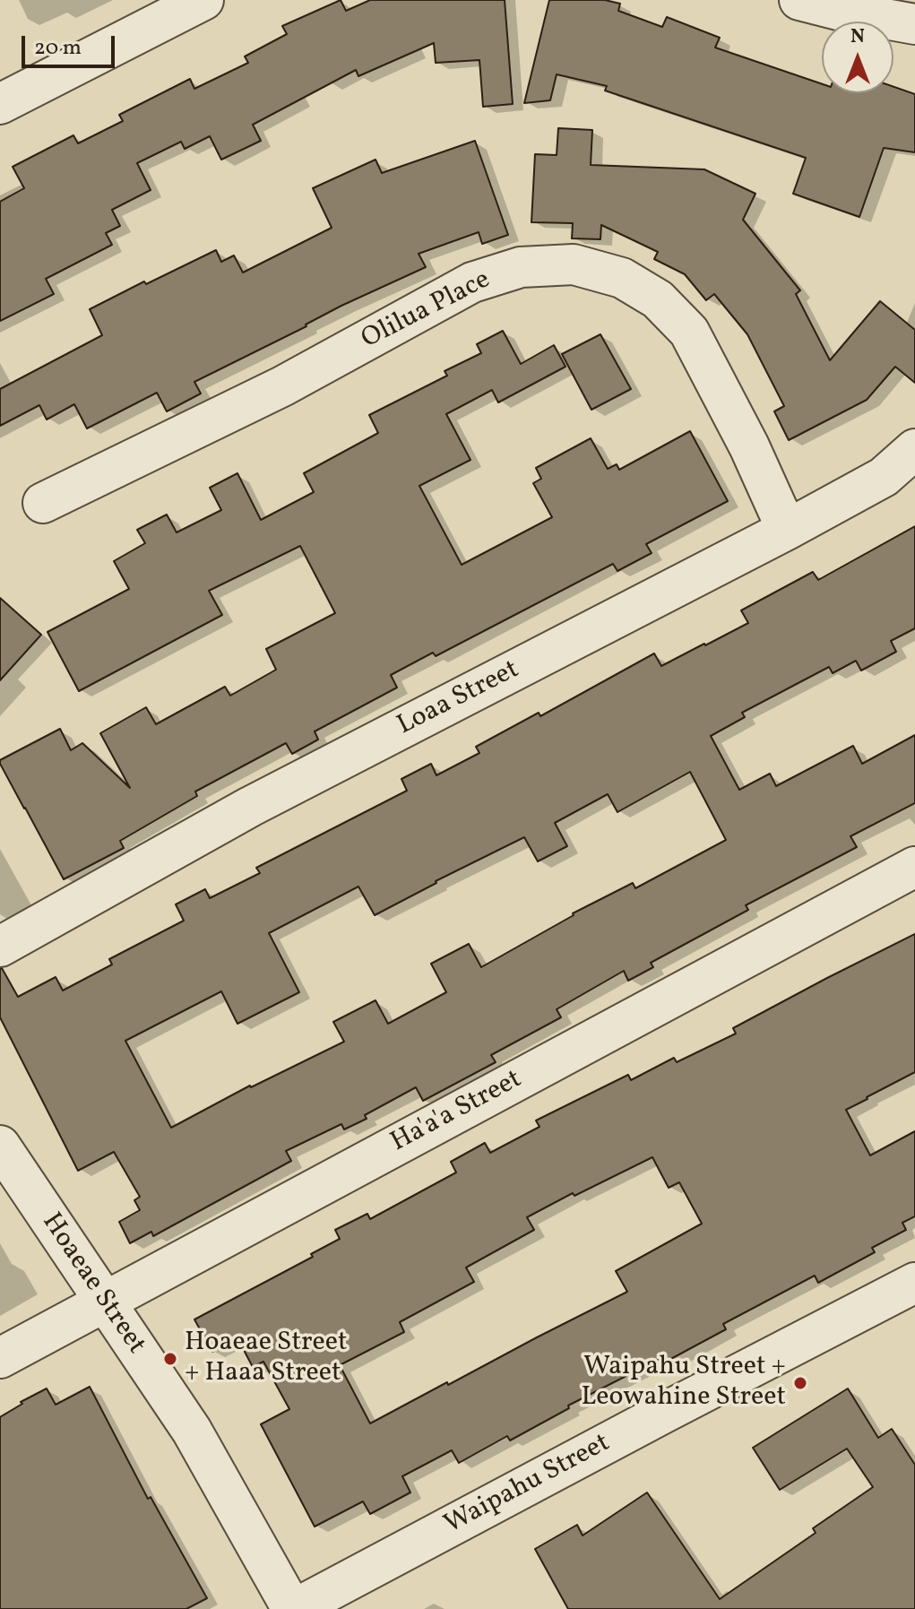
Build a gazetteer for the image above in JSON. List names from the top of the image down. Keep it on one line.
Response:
{"streets":{"street":["Olilua Place","Loaa Street","Ha'a'a Street","Hoaeae Street","Waipahu Street"]},"crossings":[["Olilua Place","Loaa Street"],["Ha'a'a Street","Hoaeae Street"],["Hoaeae Street","Waipahu Street"]],"places":["Hoaeae Street + Haaa Street","Waipahu Street + Leowahine Street"],"scale_bar":"20 m","north":"top"}
